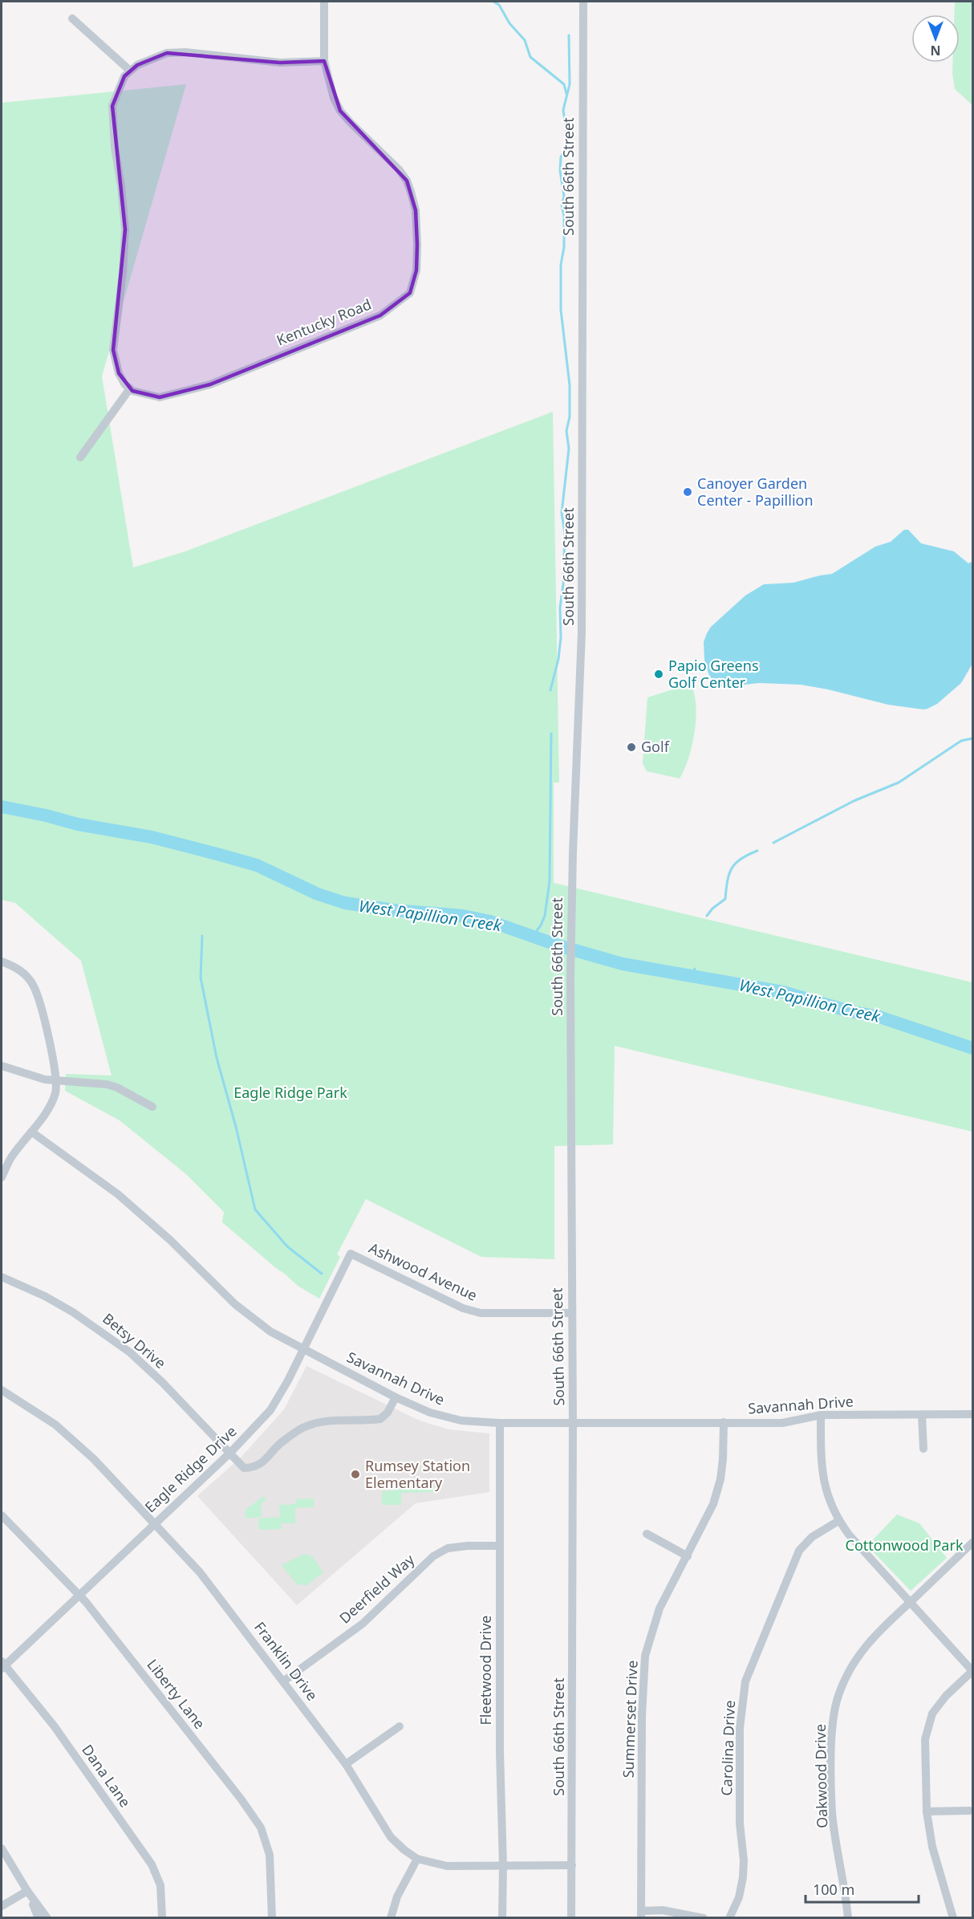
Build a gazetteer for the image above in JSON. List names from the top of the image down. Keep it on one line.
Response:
{"streets":{"street":["South 66th Street","Kentucky Road","Ashwood Avenue","Betsy Drive","Savannah Drive","Eagle Ridge Drive","Deerfield Way","Franklin Drive","Fleetwood Drive","Liberty Lane","Summerset Drive","Carolina Drive","Dana Lane","Oakwood Drive"]},"crossings":[["South 66th Street","Ashwood Avenue"],["South 66th Street","Savannah Drive"],["South 66th Street","Franklin Drive"],["Ashwood Avenue","Eagle Ridge Drive"],["Betsy Drive","Savannah Drive"],["Betsy Drive","Eagle Ridge Drive"],["Savannah Drive","Eagle Ridge Drive"],["Savannah Drive","Fleetwood Drive"],["Savannah Drive","Summerset Drive"],["Eagle Ridge Drive","Franklin Drive"],["Eagle Ridge Drive","Liberty Lane"],["Eagle Ridge Drive","Dana Lane"],["Deerfield Way","Franklin Drive"],["Deerfield Way","Fleetwood Drive"],["Franklin Drive","Fleetwood Drive"]],"water":["West Papillion Creek"],"parks":["Eagle Ridge Park","Cottonwood Park"],"places":["Canoyer Garden Center - Papillion","Papio Greens Golf Center","Golf","Rumsey Station Elementary"],"scale_bar":"100 m","north":"bottom"}
